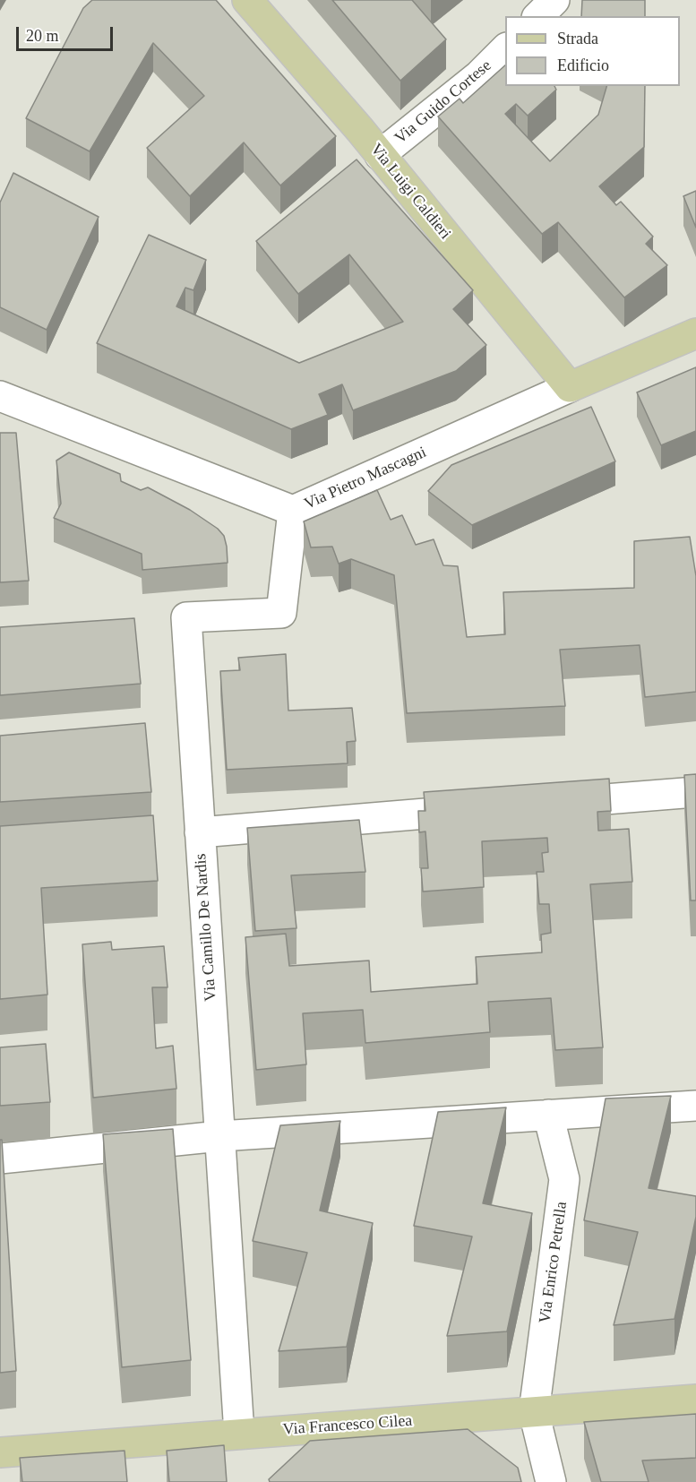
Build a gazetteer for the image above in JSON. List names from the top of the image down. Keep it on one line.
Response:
{"streets":{"main road":["Via Luigi Caldieri","Via Pietro Mascagni","Via Francesco Cilea"],"street":["Via Guido Cortese","Via Camillo De Nardis","Via Enrico Petrella"]},"crossings":[["Via Guido Cortese","Via Luigi Caldieri"],["Via Luigi Caldieri","Via Pietro Mascagni"],["Via Pietro Mascagni","Via Camillo De Nardis"],["Via Camillo De Nardis","Via Francesco Cilea"],["Via Enrico Petrella","Via Francesco Cilea"]],"legend":["Strada","Edificio"],"scale_bar":"20 m"}
